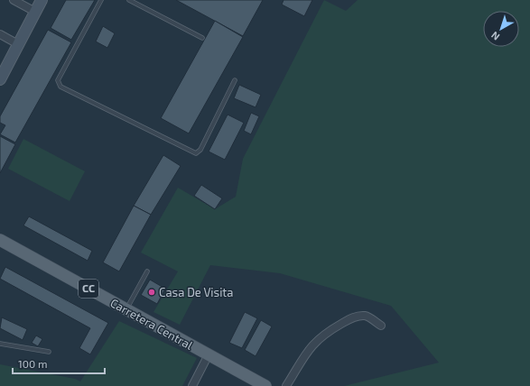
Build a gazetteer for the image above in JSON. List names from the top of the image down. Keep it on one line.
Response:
{"streets":{"main road":["CC","Carretera Central"]},"places":["Casa De Visita"],"scale_bar":"100 m","north":"bottom left"}
